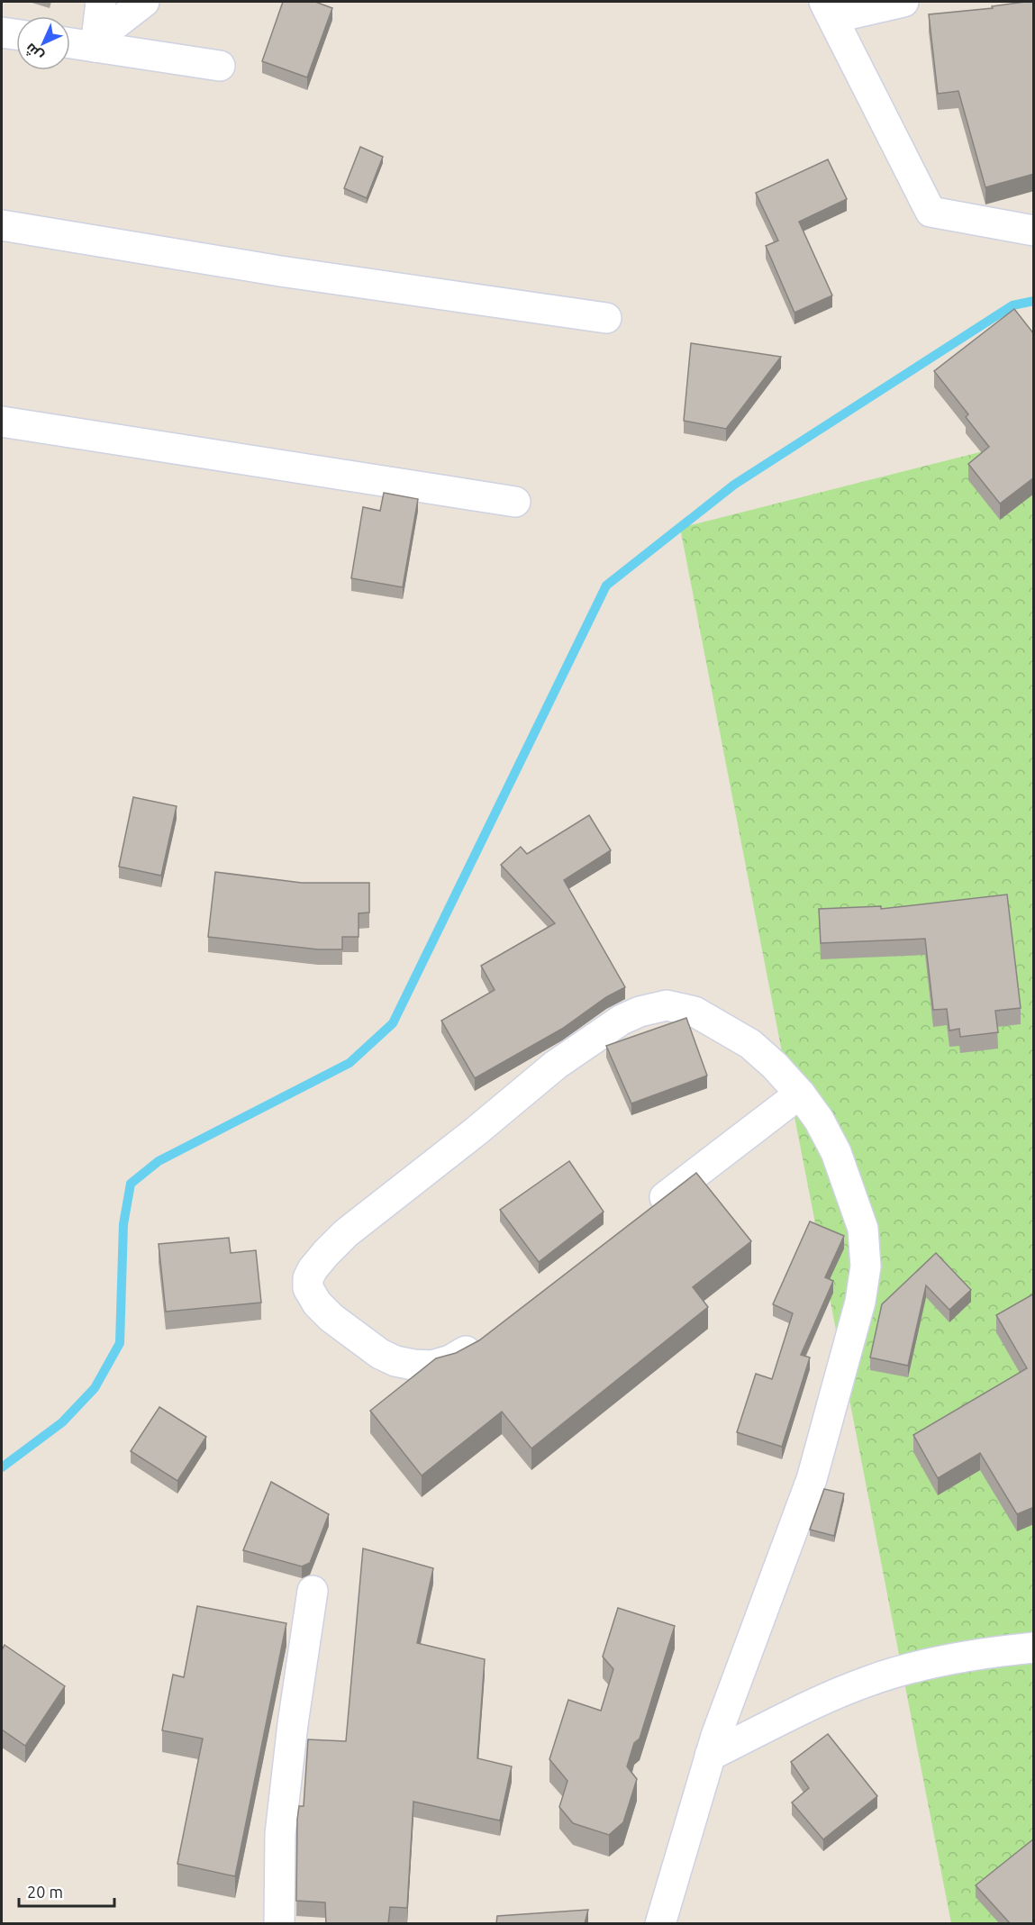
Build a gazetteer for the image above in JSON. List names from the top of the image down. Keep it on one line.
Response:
{"scale_bar":"20 m","north":"bottom left"}
